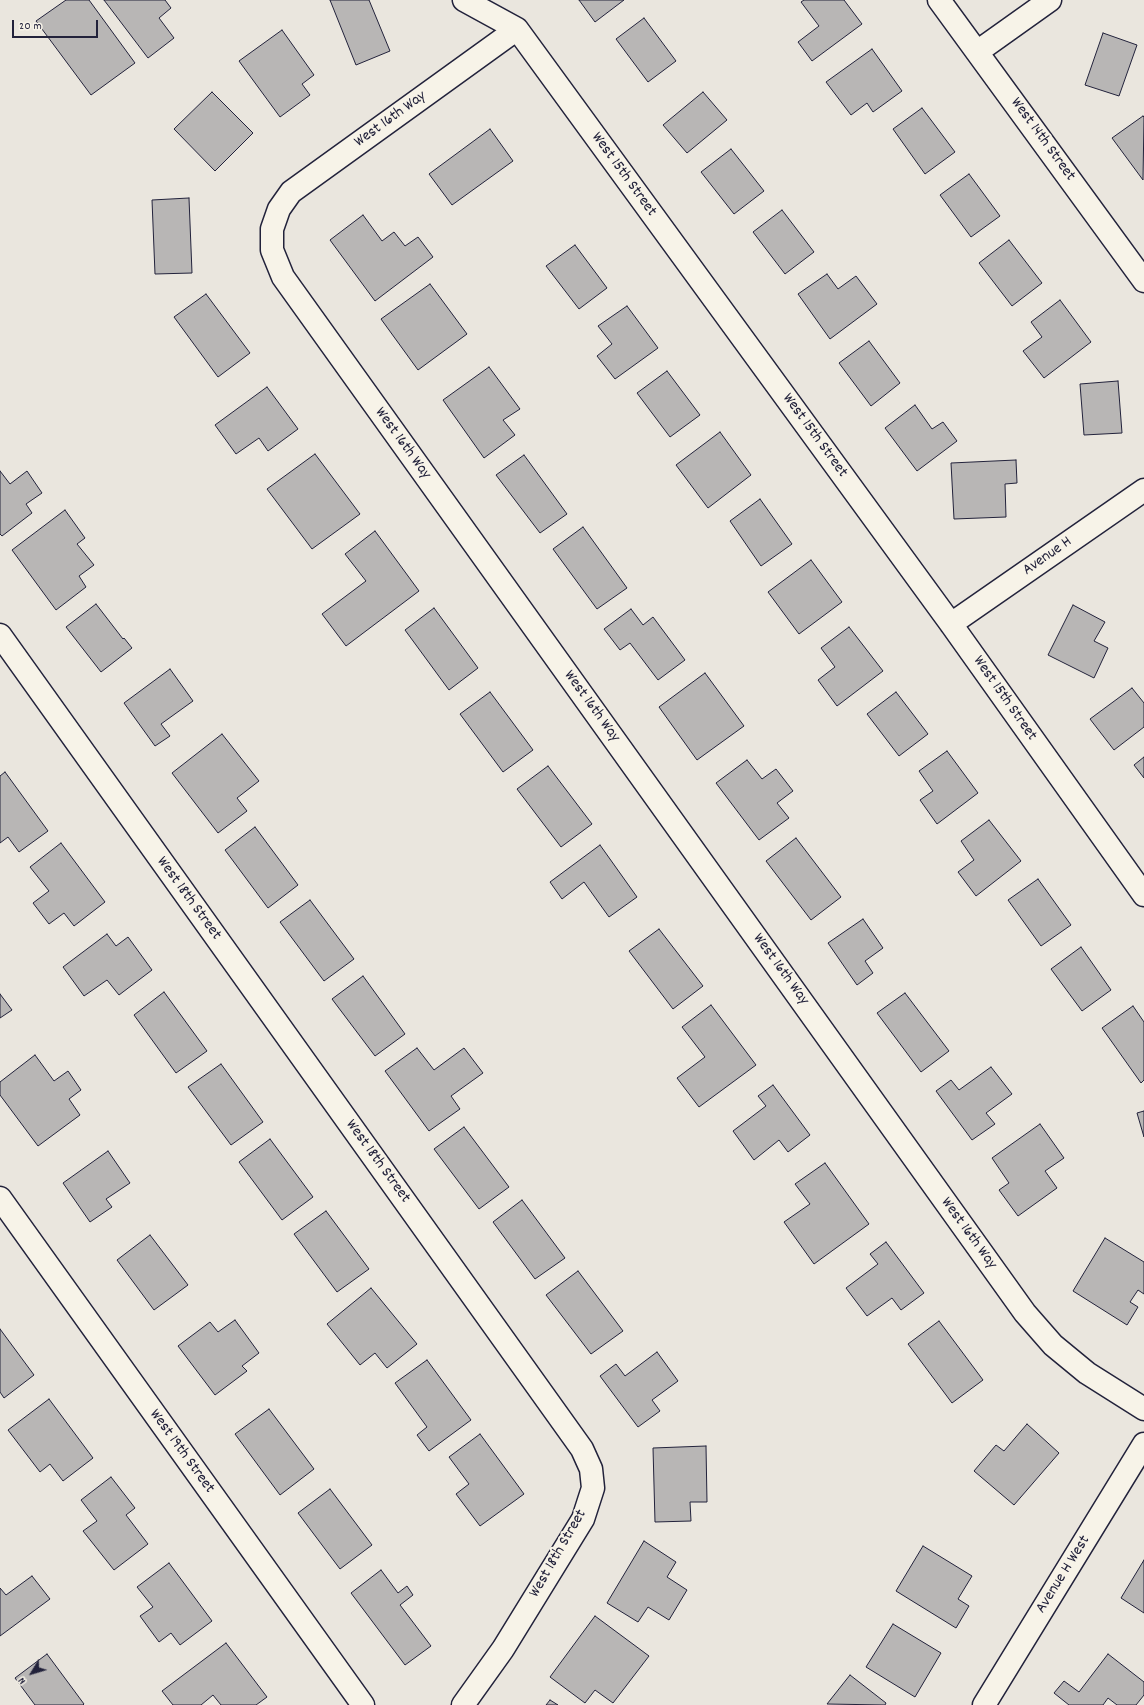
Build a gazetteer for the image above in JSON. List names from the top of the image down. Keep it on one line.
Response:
{"streets":{"street":["West 16th Way","West 14th Street","West 15th Street","Avenue H","West 18th Street","West 19th Street","Avenue H West"]},"crossings":[["West 16th Way","West 15th Street"],["West 15th Street","Avenue H"]],"scale_bar":"20 m","north":"bottom left"}
